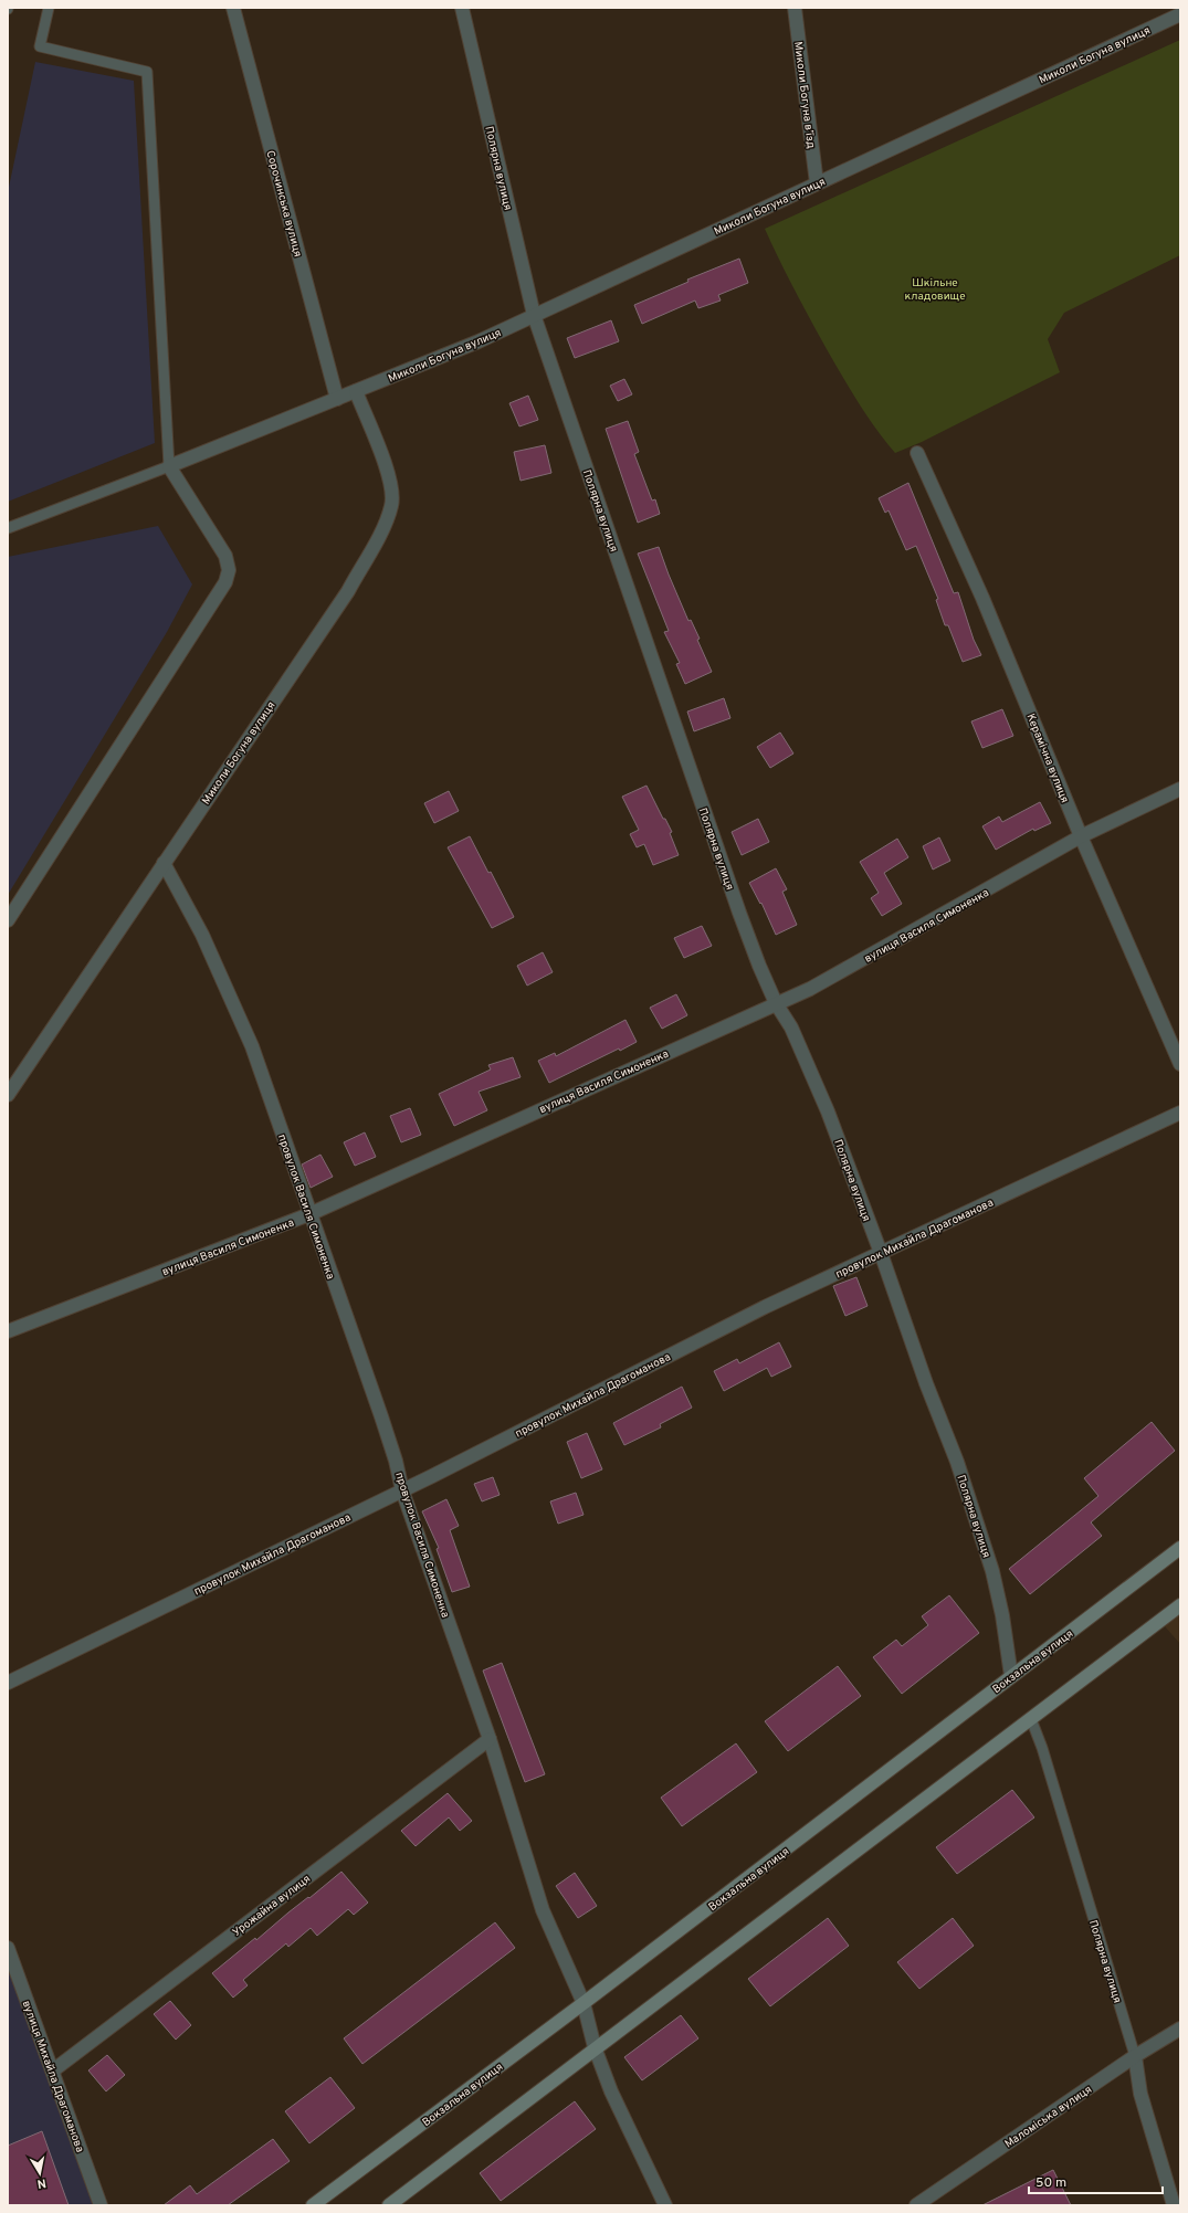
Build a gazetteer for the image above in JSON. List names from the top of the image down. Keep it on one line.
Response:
{"streets":{"street":["Миколи Богуна вулиця","Миколи Богуна в’їзд","Полярна вулиця","Сорочинська вулиця","Керамічна вулиця","вулиця Василя Симоненка","провулок Василя Симоненка","провулок Михайла Драгоманова","Вокзальна вулиця","Урожайна вулиця","вулиця Михайла Драгоманова","Маломіська вулиця"]},"crossings":[["Миколи Богуна вулиця","Миколи Богуна в’їзд"],["Миколи Богуна вулиця","Полярна вулиця"],["Миколи Богуна вулиця","Сорочинська вулиця"],["Миколи Богуна вулиця","провулок Василя Симоненка"],["Полярна вулиця","вулиця Василя Симоненка"],["Полярна вулиця","провулок Михайла Драгоманова"],["Полярна вулиця","Вокзальна вулиця"],["Полярна вулиця","Маломіська вулиця"],["Керамічна вулиця","вулиця Василя Симоненка"],["вулиця Василя Симоненка","провулок Василя Симоненка"],["провулок Василя Симоненка","провулок Михайла Драгоманова"],["провулок Василя Симоненка","Вокзальна вулиця"],["провулок Василя Симоненка","Урожайна вулиця"],["Урожайна вулиця","вулиця Михайла Драгоманова"]],"parks":["Шкільне кладовище"],"scale_bar":"50 m","north":"bottom"}
